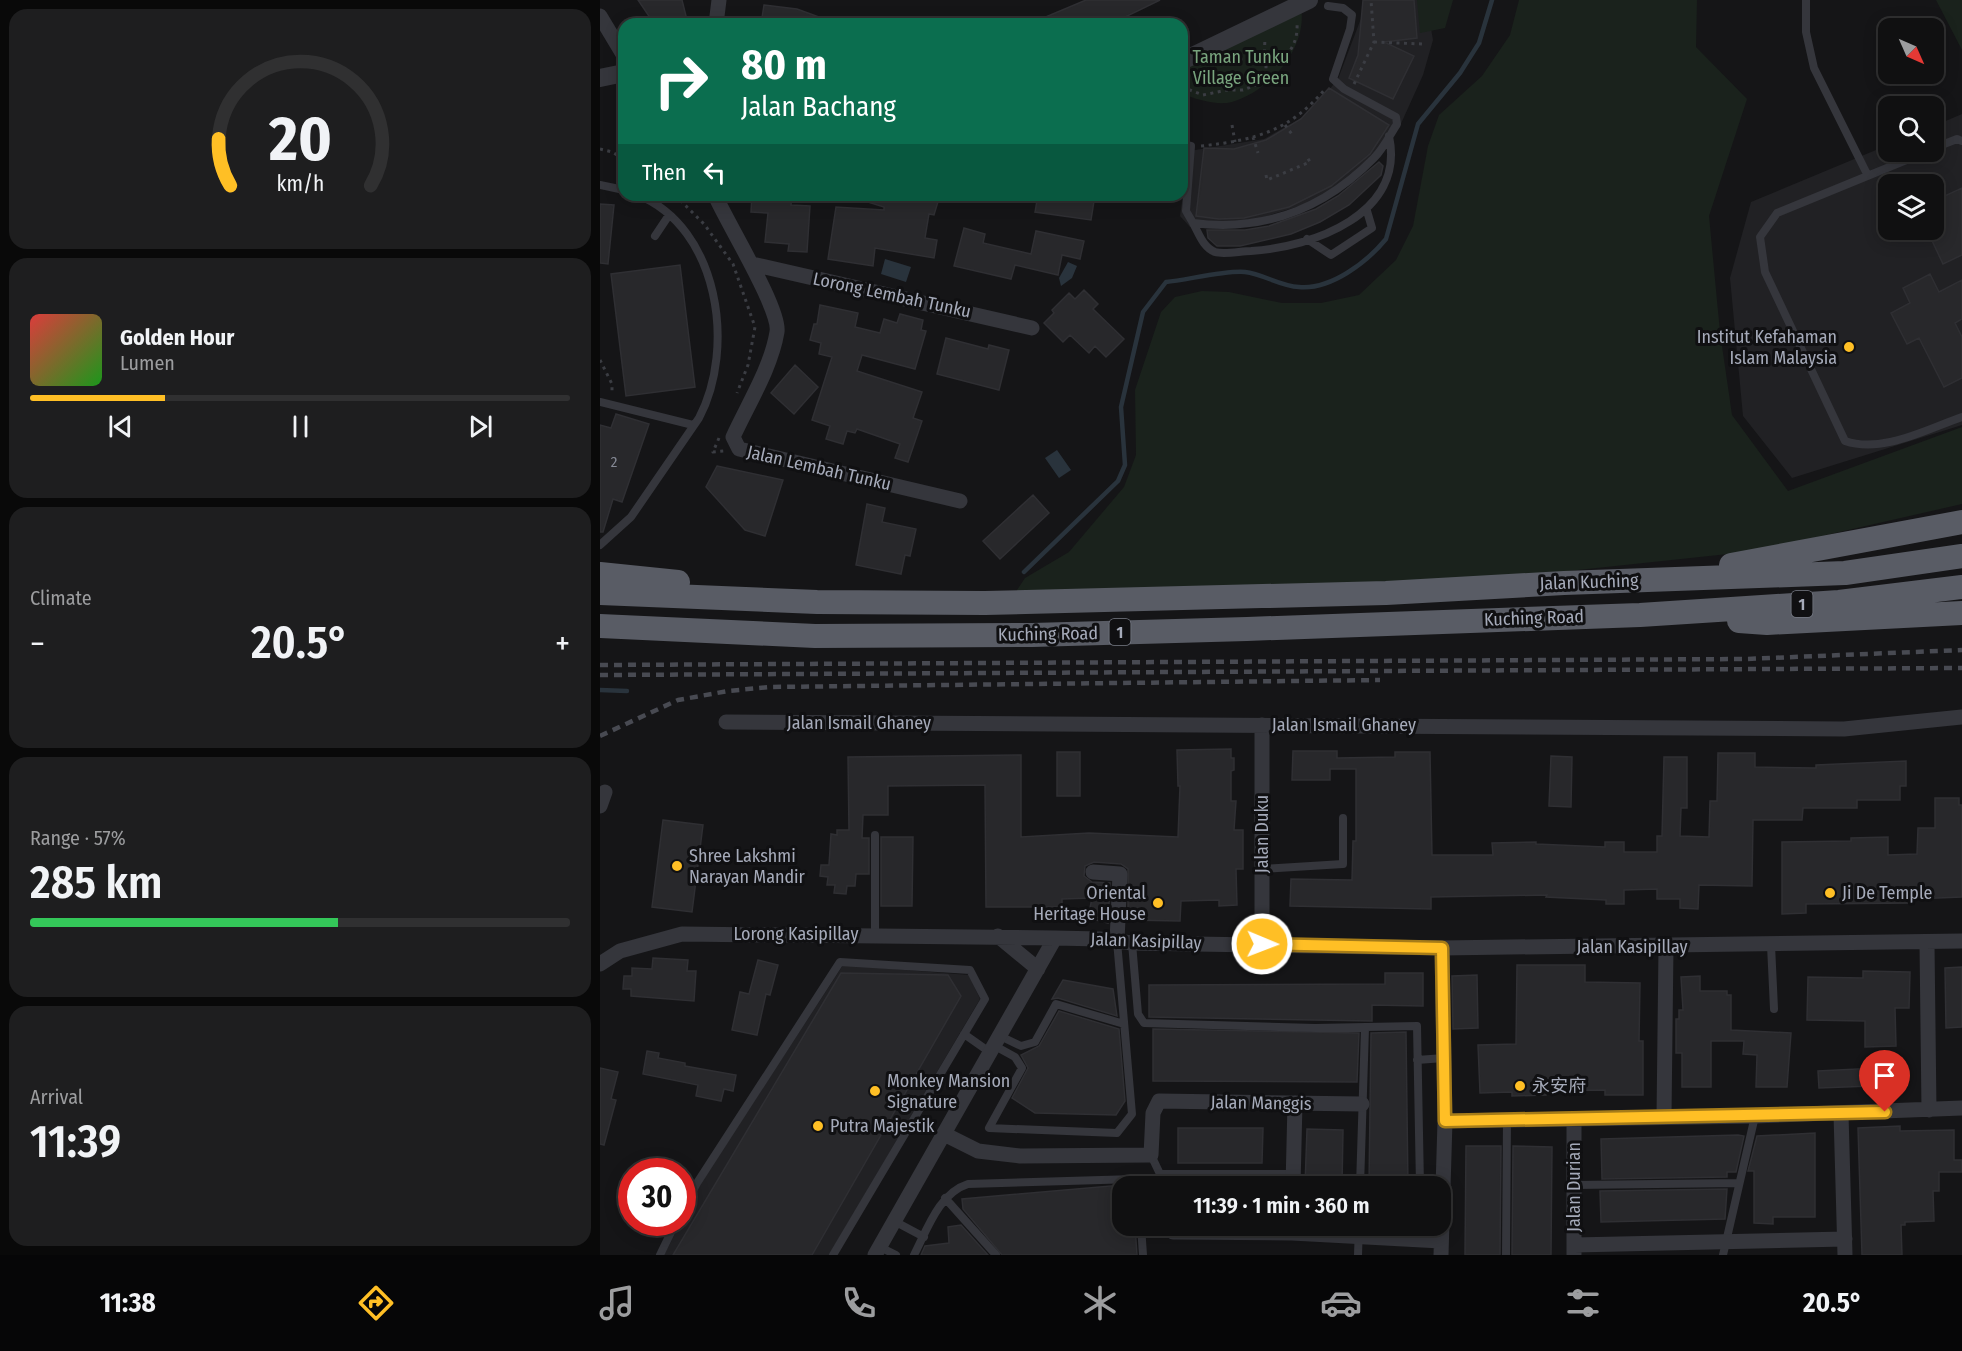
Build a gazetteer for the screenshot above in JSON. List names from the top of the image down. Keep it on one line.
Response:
{"streets":{"highway":["Jalan Kuching","1","Kuching Road"],"street":["Lorong Lembah Tunku","Jalan Lembah Tunku","Jalan Ismail Ghaney","Jalan Duku","Lorong Kasipillay","Jalan Kasipillay","Jalan Manggis","Jalan Durian"]},"crossings":[["Lorong Lembah Tunku","Jalan Lembah Tunku"],["Jalan Kuching","1"],["Jalan Kuching","Kuching Road"],["Jalan Ismail Ghaney","Jalan Duku"],["Jalan Duku","Jalan Kasipillay"],["Lorong Kasipillay","Jalan Kasipillay"]],"parks":["Taman Tunku Village Green"],"places":["Institut Kefahaman Islam Malaysia","Shree Lakshmi Narayan Mandir","Ji De Temple","Oriental Heritage House","永安府","Monkey Mansion Signature","Putra Majestik"],"house_numbers":["2"],"north":"bottom right","page":{"turn":["80 m","Jalan Bachang"],"then":"Then","song":["Golden Hour","Lumen"],"tile":["Climate",["Range · 57%","285 km"],["Arrival","11:39"]],"heat":["−","20.5°","+"],"limit":"30","trip":"11:39 · 1 min · 360 m","tabs":["11:38","20.5°"],"gauge":["20","km/h"]}}
